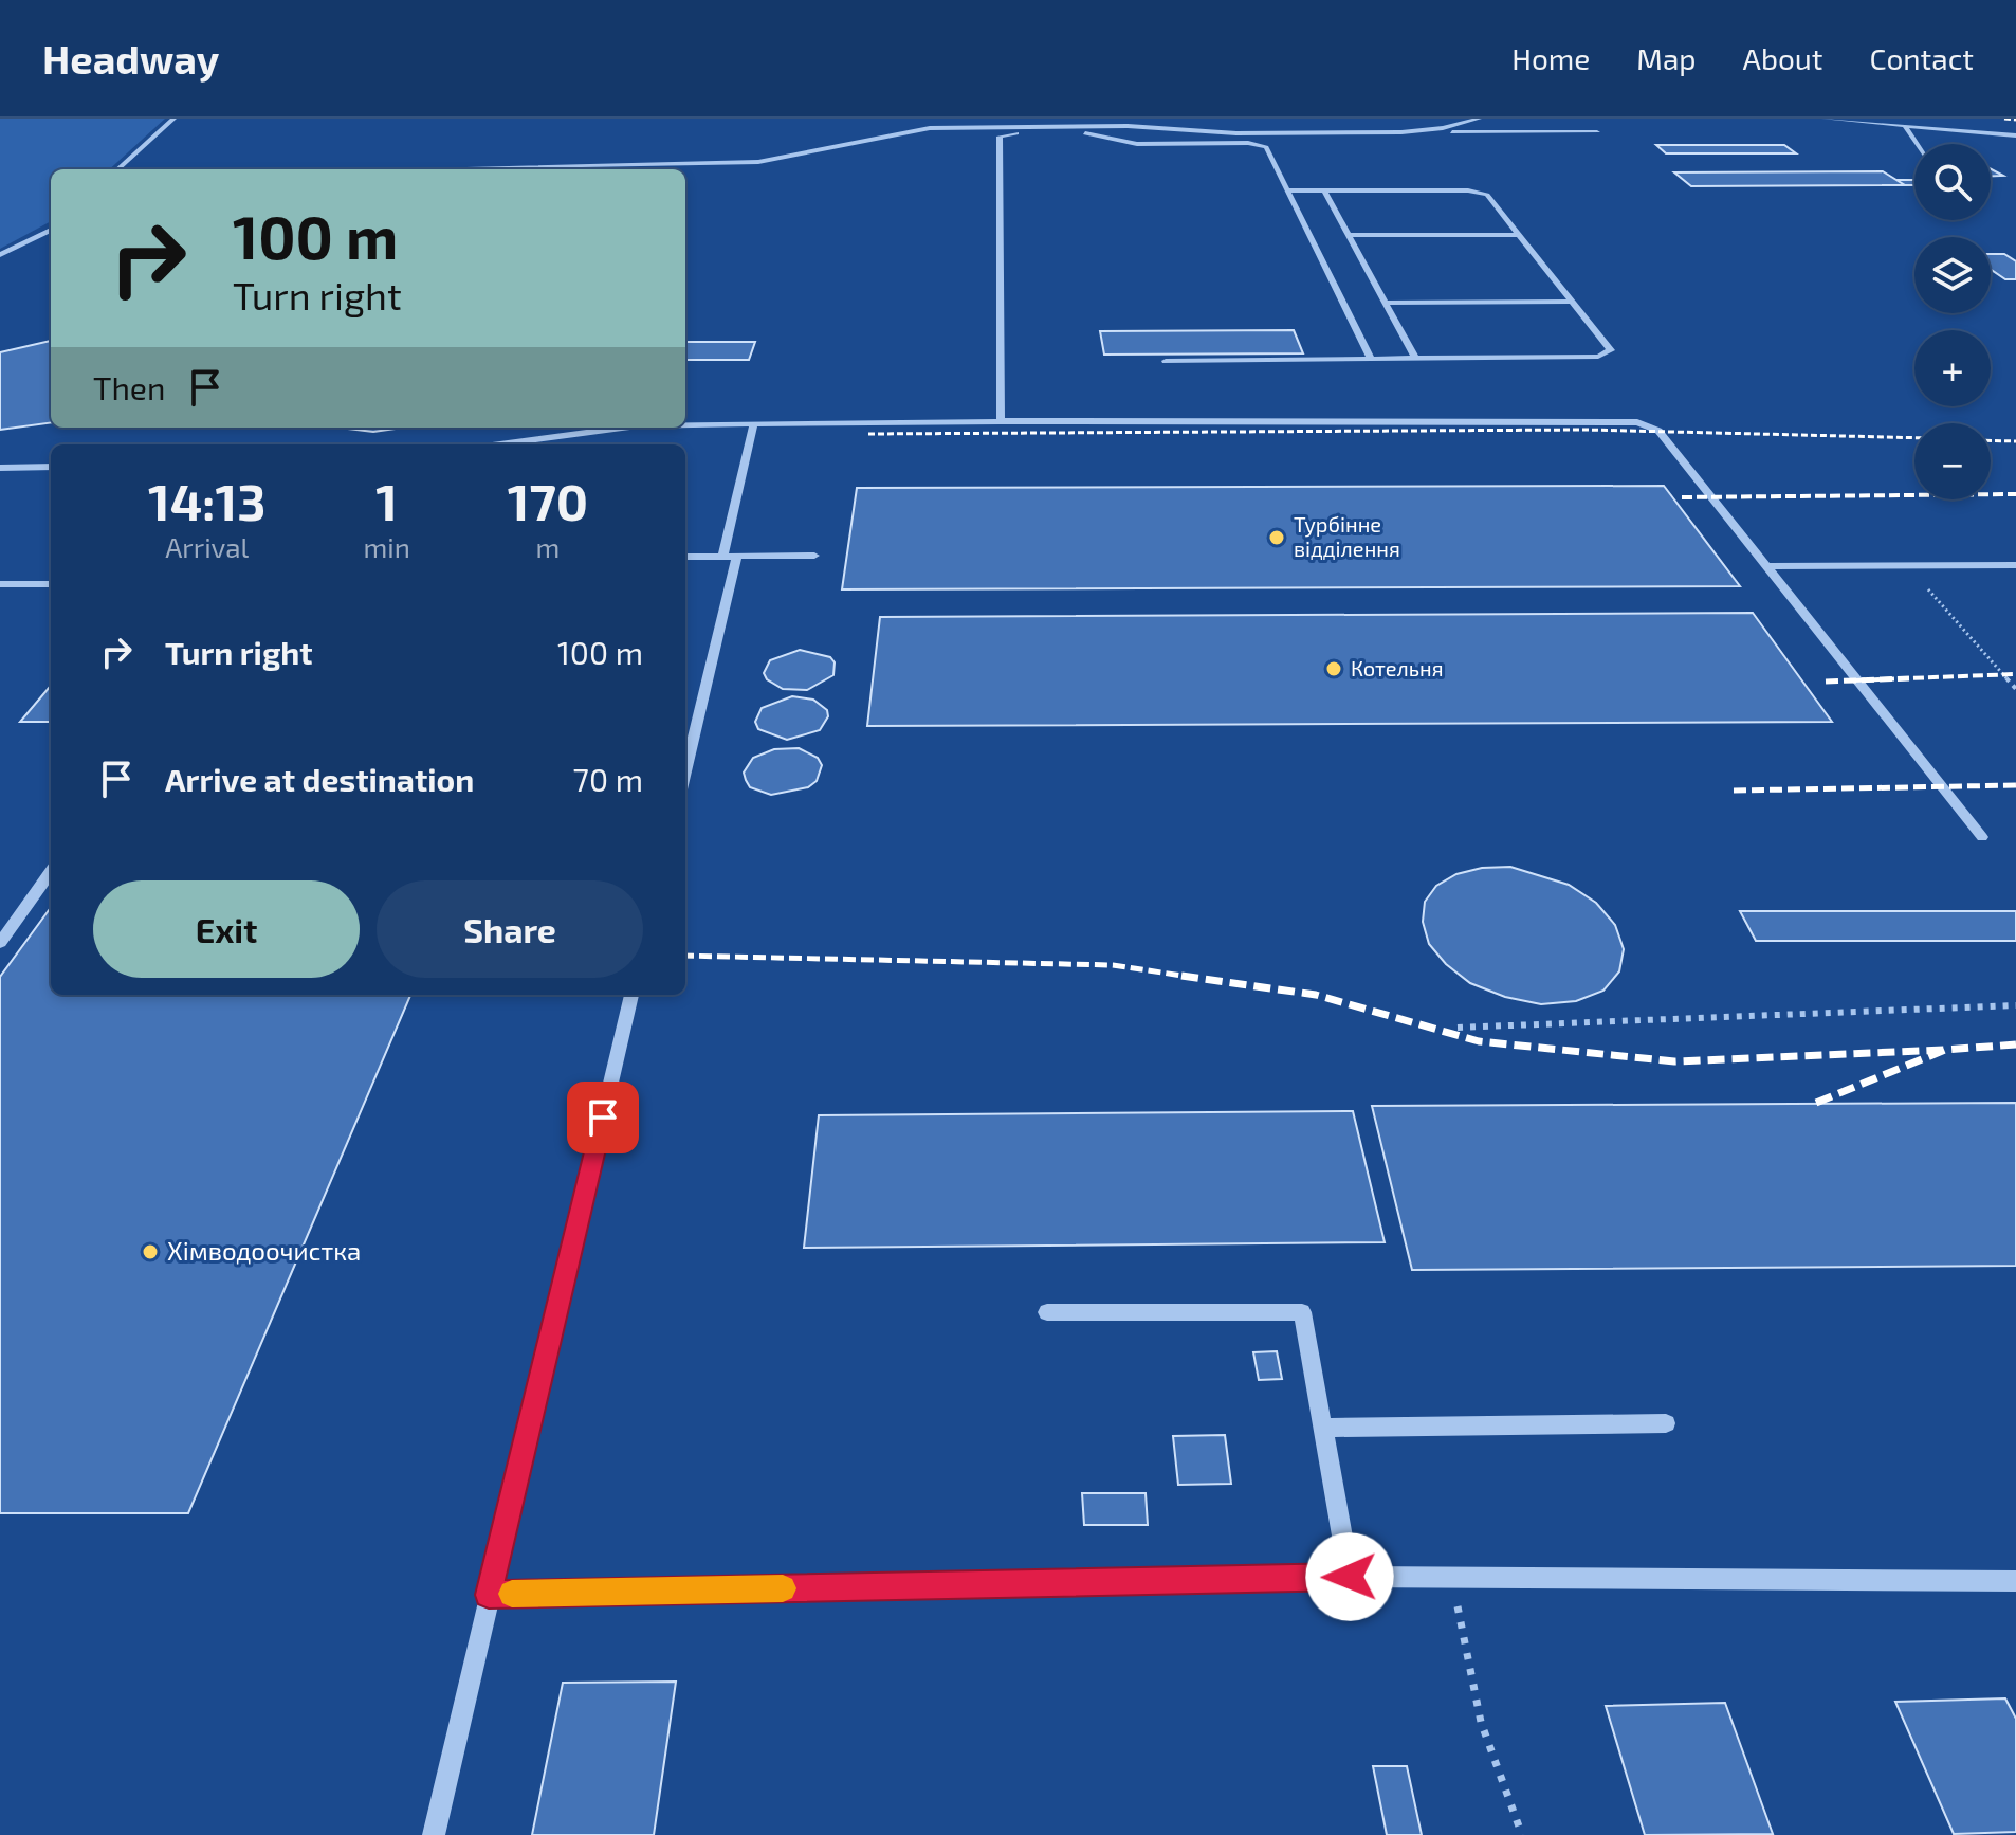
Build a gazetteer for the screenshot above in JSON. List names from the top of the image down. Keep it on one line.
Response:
{"places":["Турбінне відділення","Котельня","Хімводоочистка"],"page":{"header":"Headway","nav":["Home","Map","About","Contact"],"map_buttons":["+","−"],"turn":["100 m","Turn right"],"then":"Then","eta":["14:13","Arrival","1","min","170","m"],"list":[{"name":"Turn right","value":"100 m"},{"name":"Arrive at destination","value":"70 m"}],"buttons":["Exit","Share"]}}
